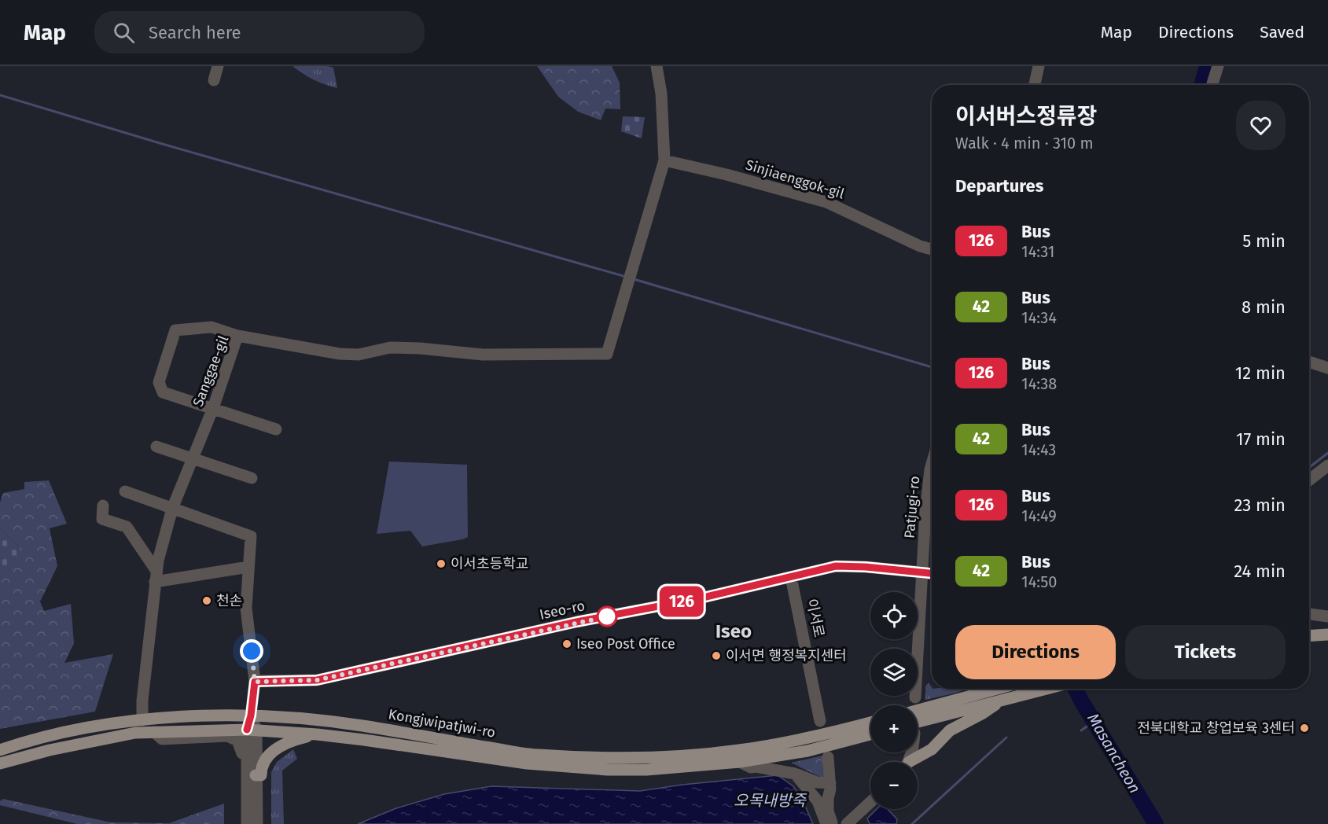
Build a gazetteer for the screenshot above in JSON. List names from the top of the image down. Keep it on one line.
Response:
{"streets":{"main road":["Kongjwipatjwi-ro"],"street":["Sinjiaenggok-gil","Sanggae-gil","Patjugi-ro","Iseo-ro","이서로"]},"crossings":[["Sinjiaenggok-gil","Sanggae-gil"],["Sanggae-gil","Kongjwipatjwi-ro"],["Patjugi-ro","Iseo-ro"],["Iseo-ro","이서로"]],"districts":["Iseo"],"water":["Masancheon","오목내방죽"],"places":["이서초등학교","천손","Iseo Post Office","이서면 행정복지센터","전북대학교 창업보육 3센터"],"lines":["bus line 126"],"page":{"header":"Map","search":"Search here","nav":["Map","Directions","Saved"],"on_map":"126","heading":[["이서버스정류장","Walk · 4 min · 310 m"],"Departures"],"list":[{"mark":"126","name":"Bus","note":"14:31","value":"5 min"},{"mark":"42","name":"Bus","note":"14:34","value":"8 min"},{"mark":"126","name":"Bus","note":"14:38","value":"12 min"},{"mark":"42","name":"Bus","note":"14:43","value":"17 min"},{"mark":"126","name":"Bus","note":"14:49","value":"23 min"},{"mark":"42","name":"Bus","note":"14:50","value":"24 min"}],"map_buttons":["+","−"],"buttons":["Directions","Tickets"]}}
